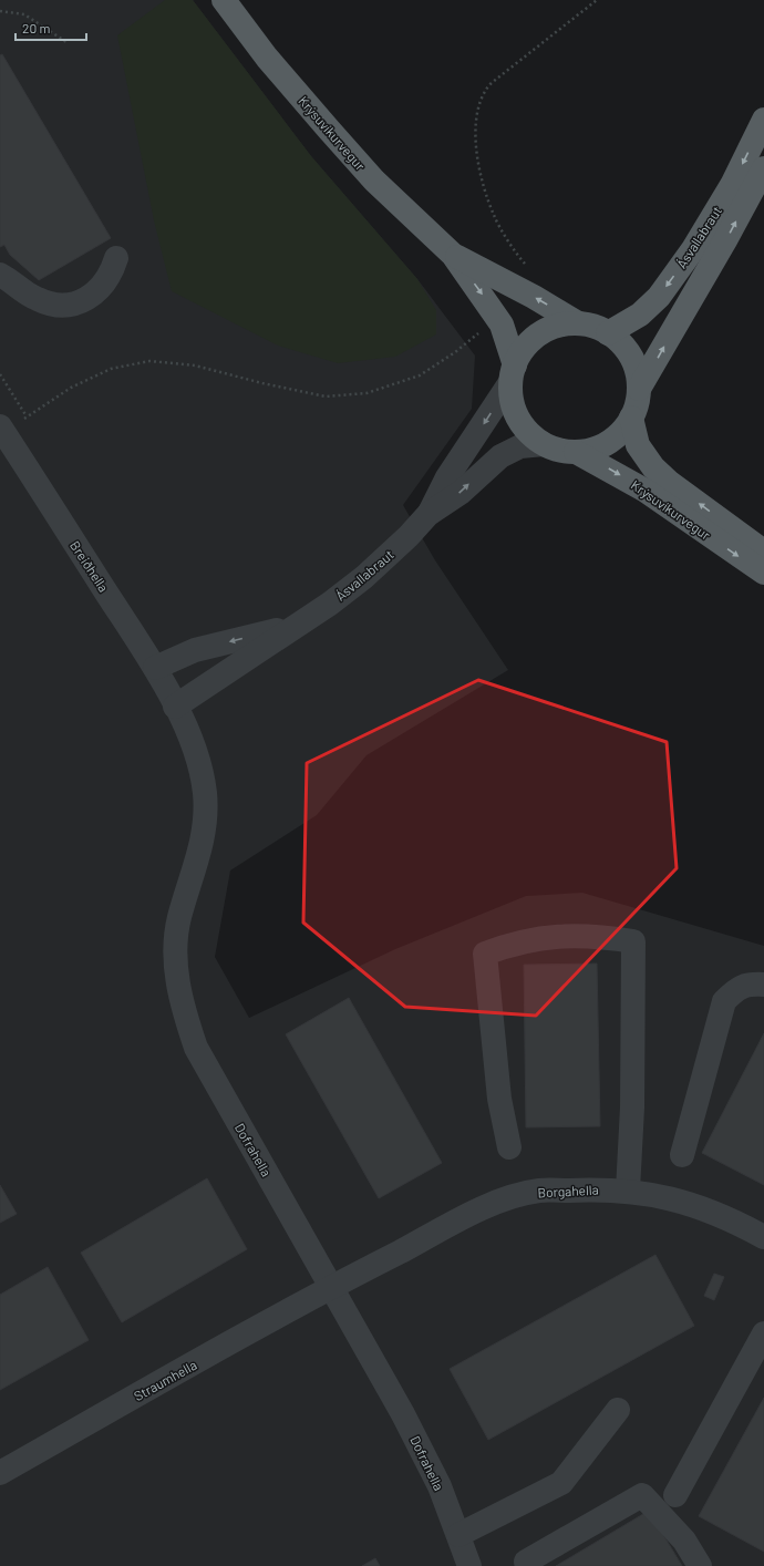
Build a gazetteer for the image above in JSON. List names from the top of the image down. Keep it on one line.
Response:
{"streets":{"main road":["Krýsuvíkurvegur","Ásvallabraut"],"street":["Breiðhella","Dofrahella","Borgahella","Straumhella"]},"crossings":[["Krýsuvíkurvegur","Ásvallabraut"],["Ásvallabraut","Breiðhella"],["Ásvallabraut","Dofrahella"],["Breiðhella","Dofrahella"],["Dofrahella","Borgahella"],["Dofrahella","Straumhella"],["Borgahella","Straumhella"]],"scale_bar":"20 m"}
